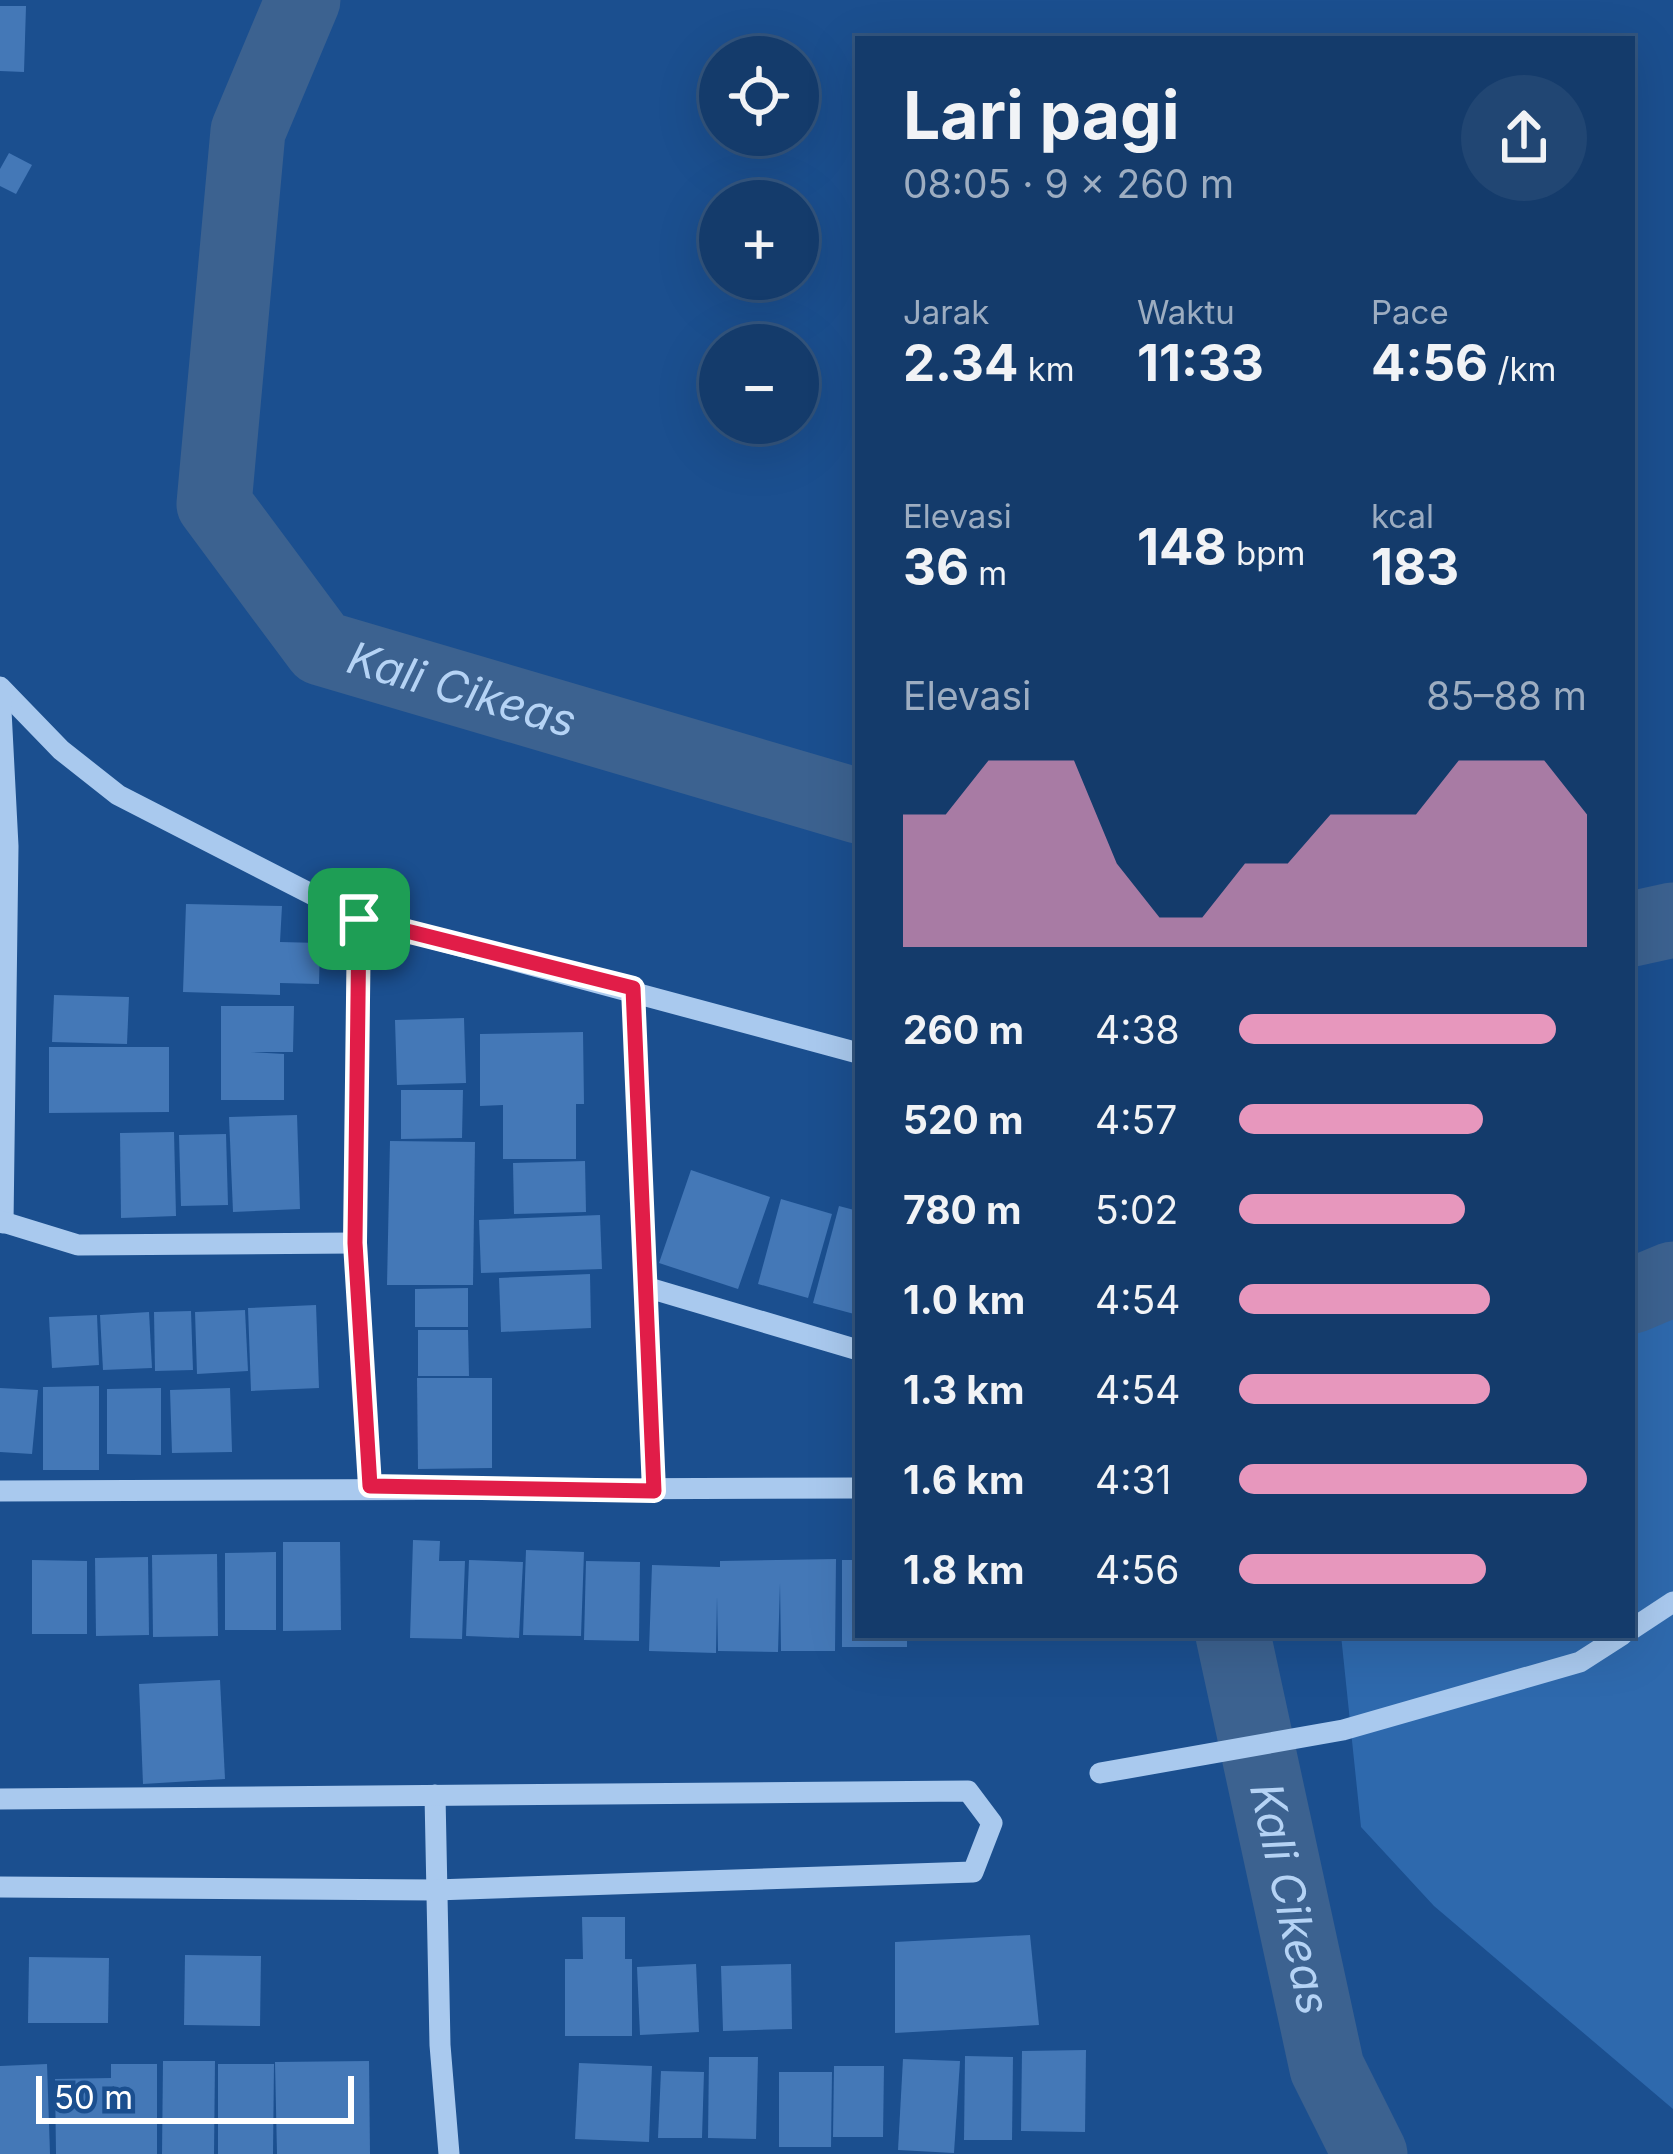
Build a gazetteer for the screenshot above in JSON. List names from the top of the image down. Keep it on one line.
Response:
{"water":["Kali Cikeas"],"scale_bar":"50 m","page":{"map_buttons":["+","−"],"heading":["Lari pagi","08:05 · 9 × 260 m"],"stats":[["Jarak","2.34 km"],["Waktu","11:33"],["Pace","4:56 /km"],["Elevasi","36 m"],["148 bpm"],["kcal","183"]],"chart":["Elevasi","85–88 m"],"list":[{"name":"260 m","note":"4:38"},{"name":"520 m","note":"4:57"},{"name":"780 m","note":"5:02"},{"name":"1.0 km","note":"4:54"},{"name":"1.3 km","note":"4:54"},{"name":"1.6 km","note":"4:31"},{"name":"1.8 km","note":"4:56"}],"scale":"50 m"}}
